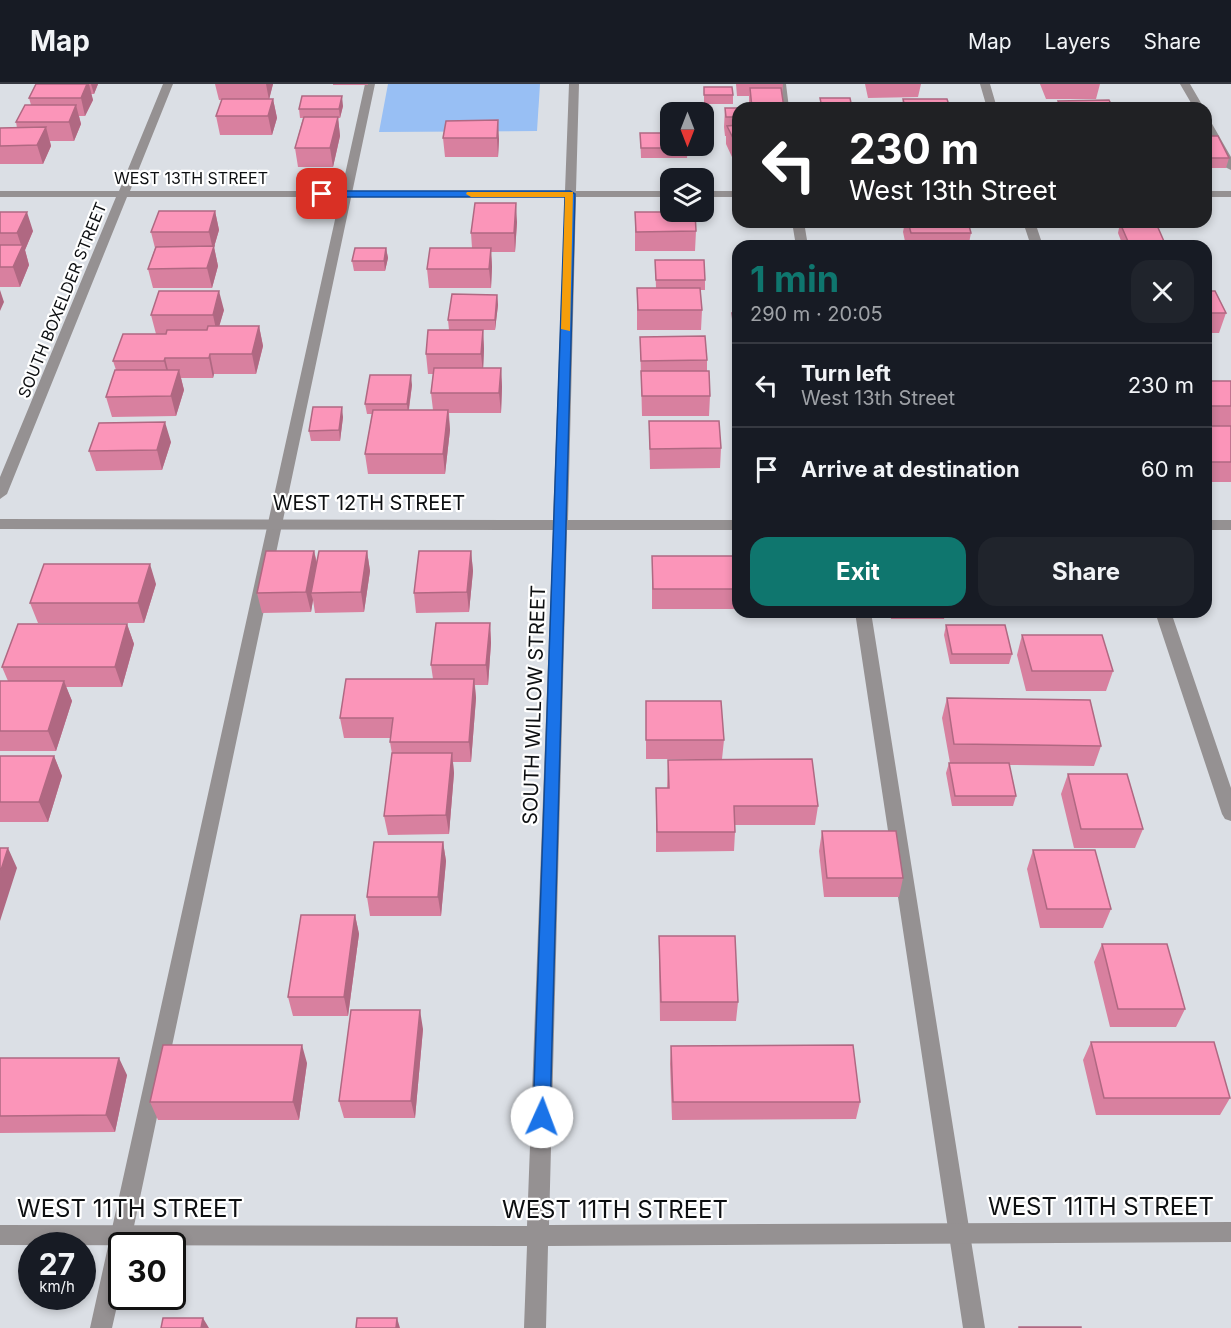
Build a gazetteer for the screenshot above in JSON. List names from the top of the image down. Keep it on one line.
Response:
{"streets":{"street":["WEST 13TH STREET","SOUTH BOXELDER STREET","WEST 12TH STREET","SOUTH WILLOW STREET","WEST 11TH STREET"]},"crossings":[["WEST 13TH STREET","SOUTH BOXELDER STREET"],["WEST 13TH STREET","SOUTH WILLOW STREET"],["WEST 12TH STREET","SOUTH WILLOW STREET"],["SOUTH WILLOW STREET","WEST 11TH STREET"]],"north":"bottom","page":{"header":"Map","nav":["Map","Layers","Share"],"turn":["230 m","West 13th Street"],"heading":["1 min","290 m · 20:05"],"list":[{"name":"Turn left","note":"West 13th Street","value":"230 m"},{"name":"Arrive at destination","value":"60 m"}],"buttons":["Exit","Share"],"speed":"27 km/h","limit":"30"}}
